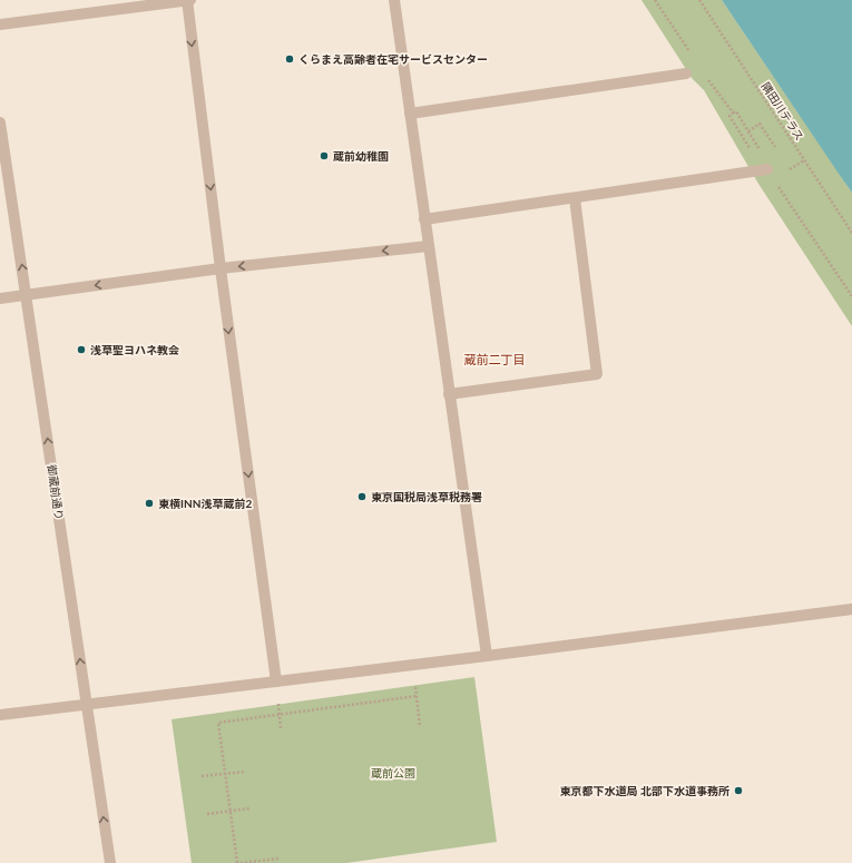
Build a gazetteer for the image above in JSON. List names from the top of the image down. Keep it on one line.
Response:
{"streets":{"street":["御蔵前通り"],"path":["隅田川テラス"]},"one_way":["御蔵前通り"],"districts":["蔵前二丁目"],"parks":["蔵前公園"],"places":["くらまえ高齢者在宅サービスセンター","蔵前幼稚園","浅草聖ヨハネ教会","東京国税局浅草税務署","東横INN浅草蔵前2","東京都下水道局 北部下水道事務所"]}
